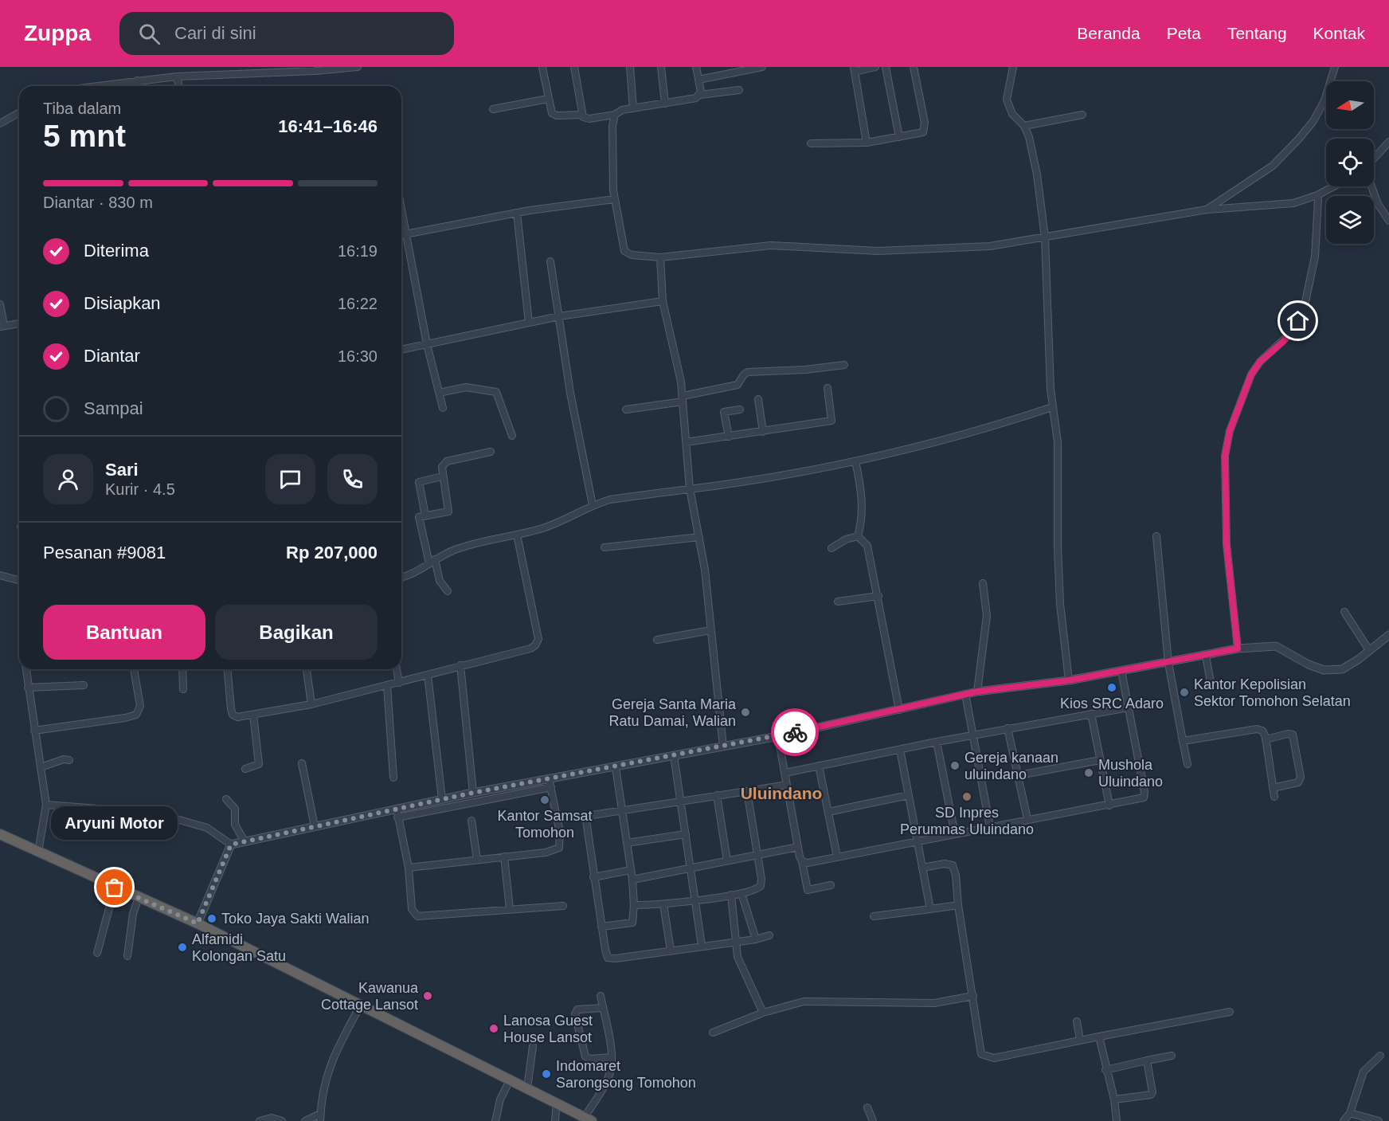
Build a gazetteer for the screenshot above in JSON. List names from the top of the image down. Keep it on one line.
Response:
{"districts":["Uluindano"],"places":["Kios SRC Adaro","Kantor Kepolisian Sektor Tomohon Selatan","Gereja Santa Maria Ratu Damai, Walian","Gereja kanaan uluindano","Mushola Uluindano","SD Inpres Perumnas Uluindano","Kantor Samsat Tomohon","Aryuni Motor","Toko Jaya Sakti Walian","Alfamidi Kolongan Satu","Kawanua Cottage Lansot","Lanosa Guest House Lansot","Indomaret Sarongsong Tomohon"],"north":"left","page":{"header":"Zuppa","search":"Cari di sini","nav":["Beranda","Peta","Tentang","Kontak"],"heading":["5 mnt","Tiba dalam","16:41–16:46"],"panel":["Sari","Kurir · 4.5","Pesanan #9081","Rp 207,000"],"bar":"Diantar · 830 m","list":[["Diterima","16:19"],["Disiapkan","16:22"],["Diantar","16:30"],"Sampai"],"buttons":["Bantuan","Bagikan"],"bubble":"Aryuni Motor"}}
